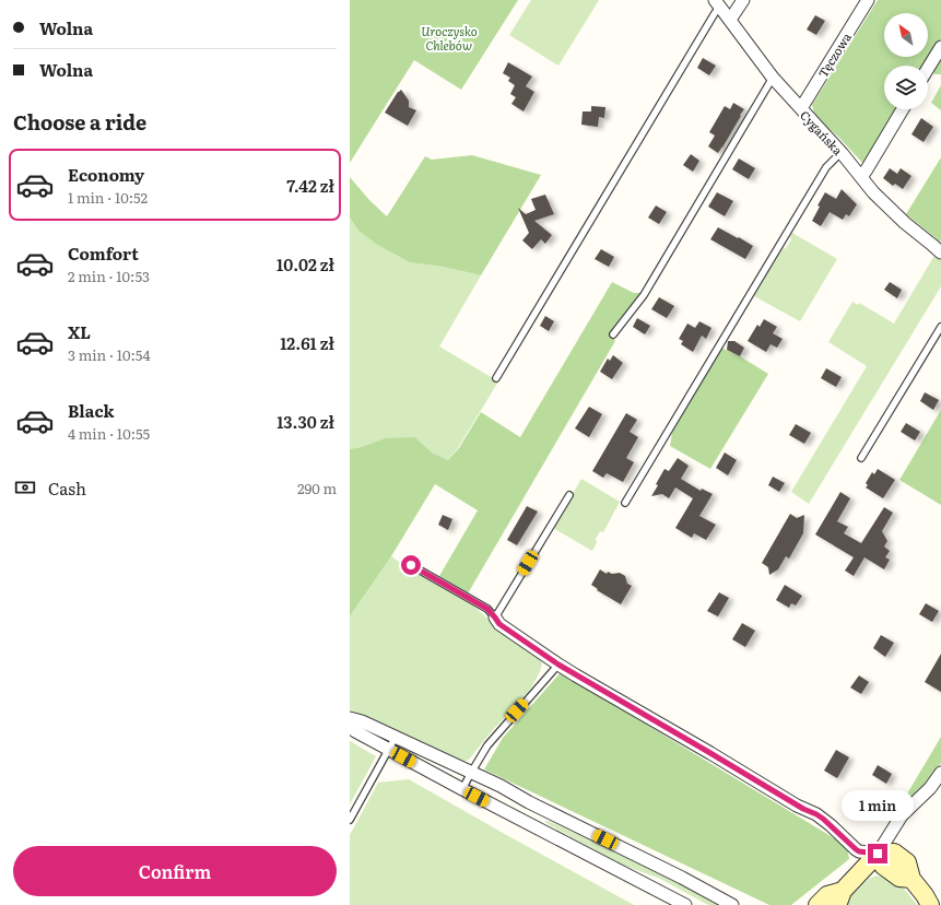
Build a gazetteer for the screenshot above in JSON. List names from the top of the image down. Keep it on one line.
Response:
{"streets":{"street":["Tęczowa","Cygańska"]},"crossings":[["Tęczowa","Cygańska"]],"parks":["Uroczysko Chlebów"],"north":"top left","page":{"banner":["Wolna","Wolna"],"heading":"Choose a ride","list":[{"name":"Economy","note":"1 min · 10:52","value":"7.42 zł"},{"name":"Comfort","note":"2 min · 10:53","value":"10.02 zł"},{"name":"XL","note":"3 min · 10:54","value":"12.61 zł"},{"name":"Black","note":"4 min · 10:55","value":"13.30 zł"}],"pay":["Cash","290 m"],"bubble":"1 min","buttons":"Confirm"}}
